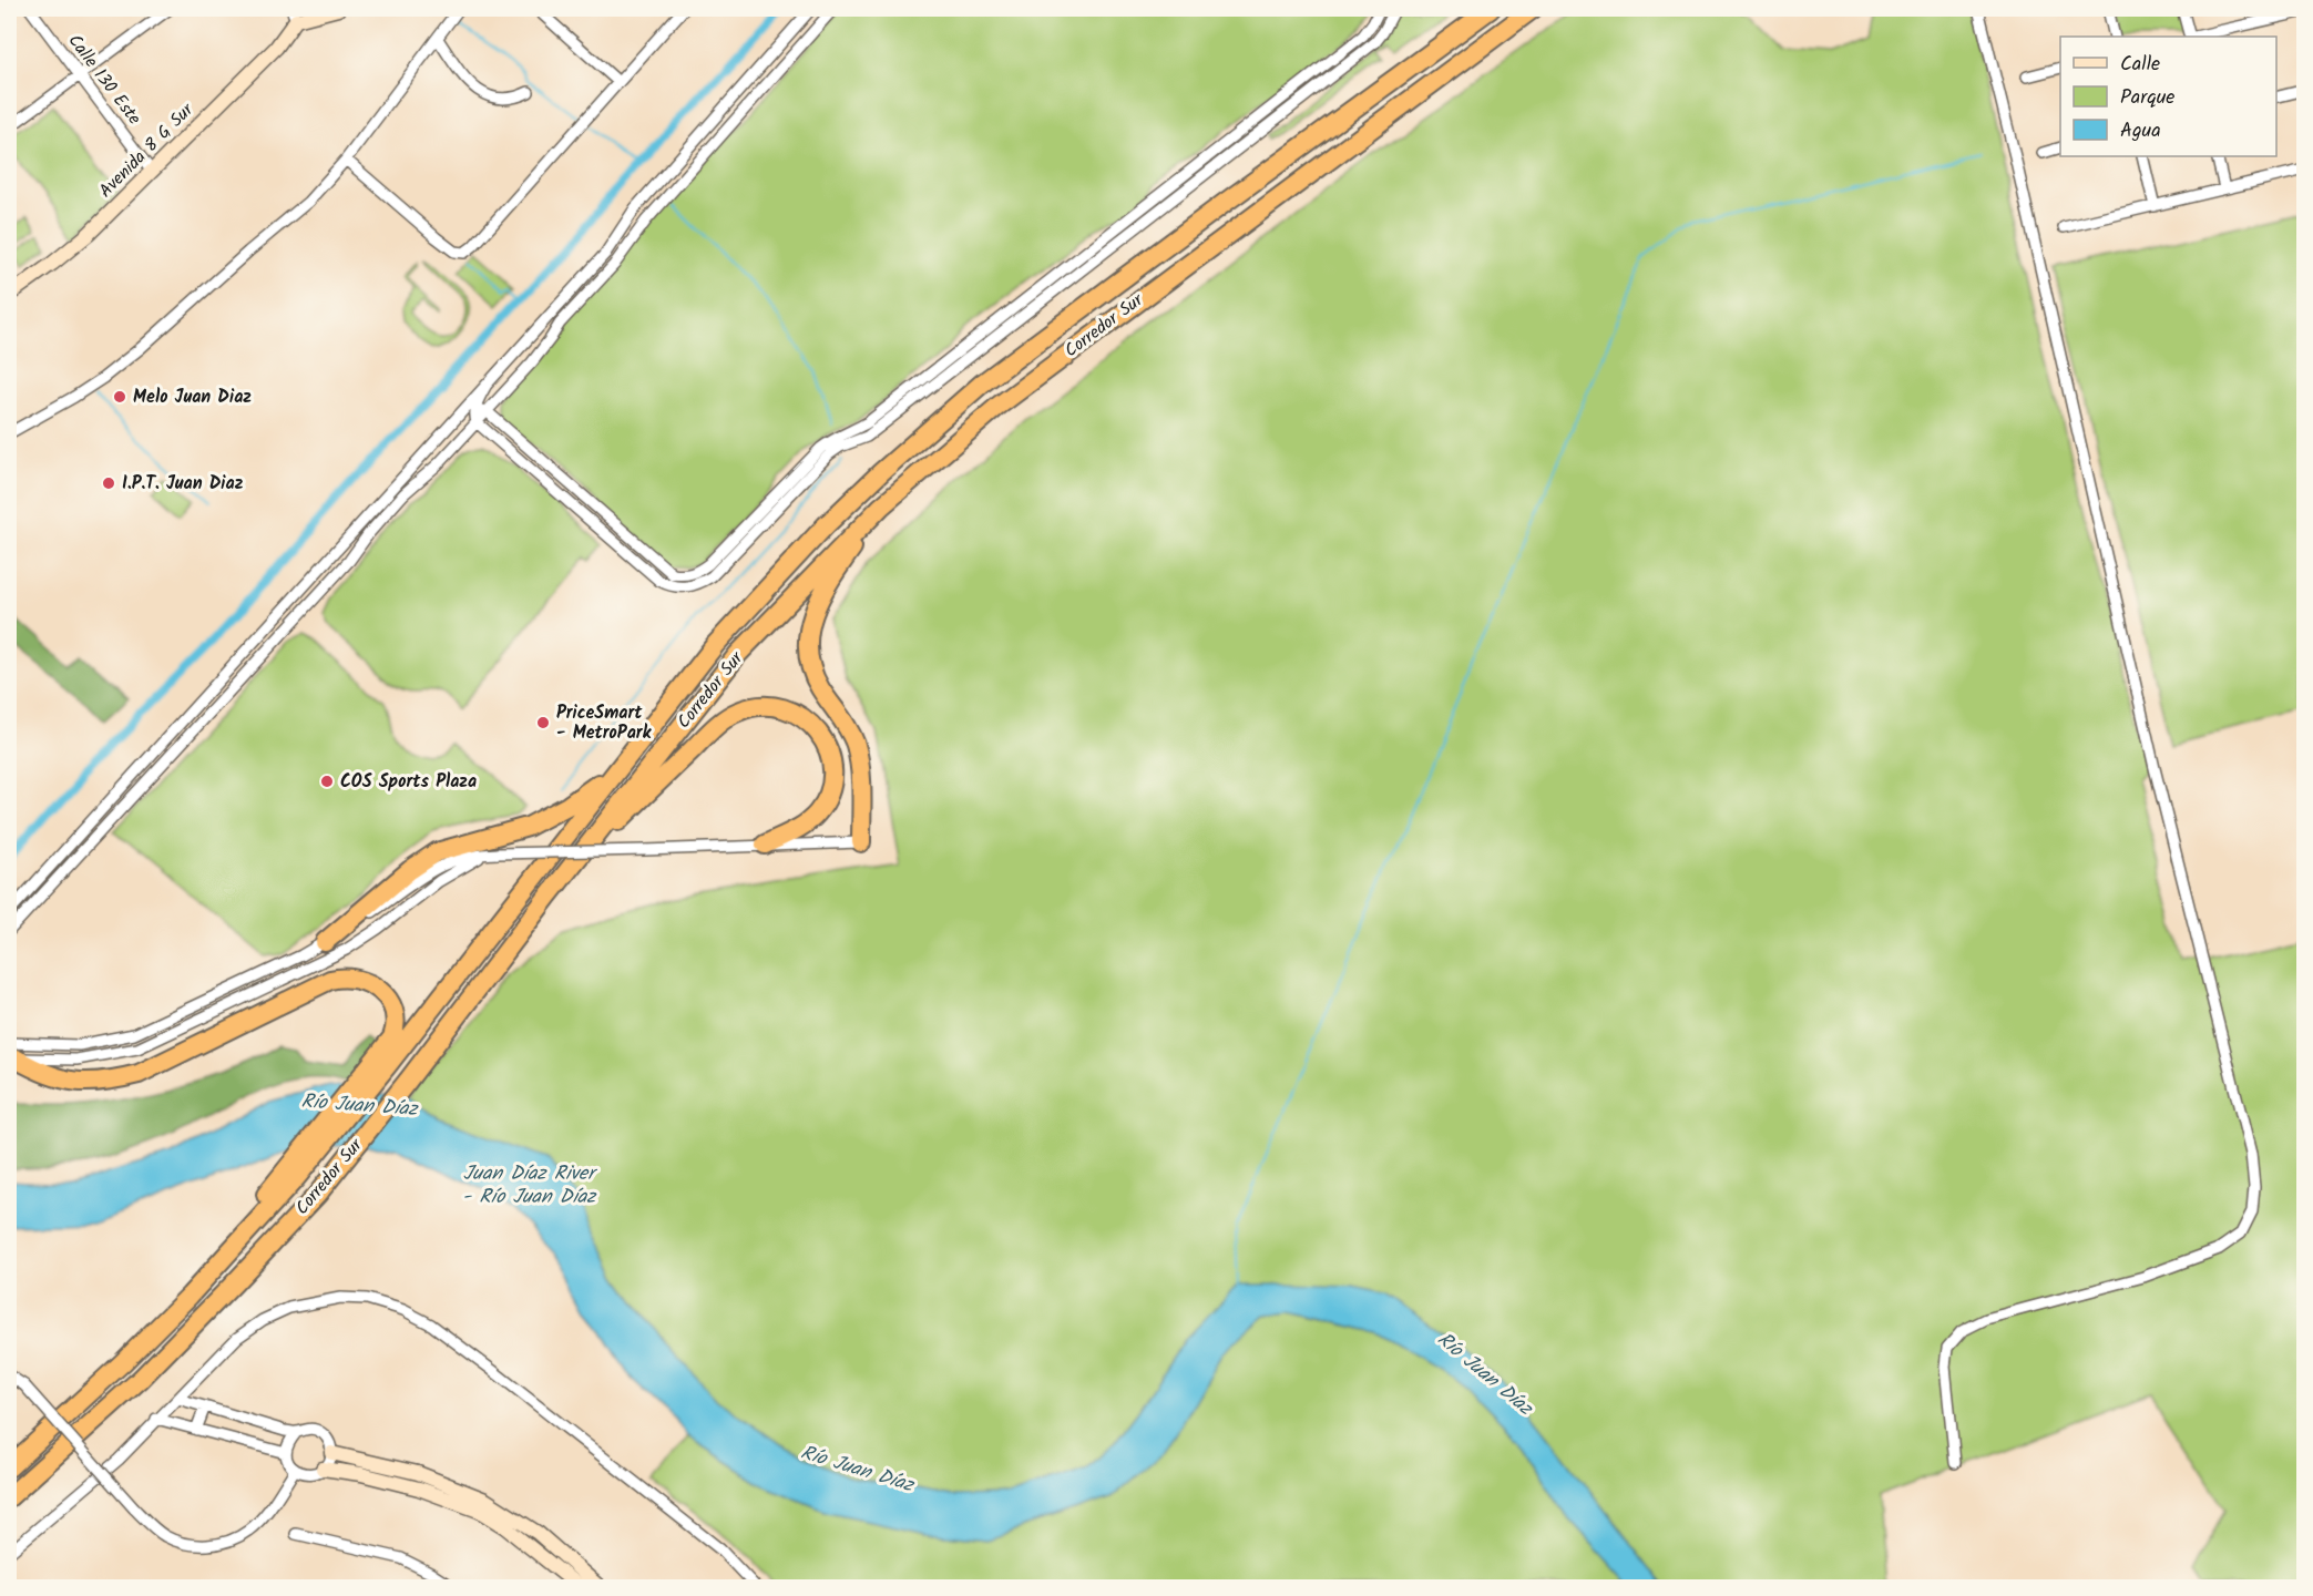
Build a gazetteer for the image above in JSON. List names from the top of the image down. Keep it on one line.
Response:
{"streets":{"highway":["Corredor Sur"],"street":["Calle 130 Este","Avenida 8 G Sur"]},"crossings":[["Calle 130 Este","Avenida 8 G Sur"]],"water":["Río Juan Díaz","Juan Díaz River - Río Juan Díaz"],"places":["Melo Juan Diaz","I.P.T. Juan Diaz","PriceSmart - MetroPark","COS Sports Plaza"],"legend":["Calle","Parque","Agua"]}
